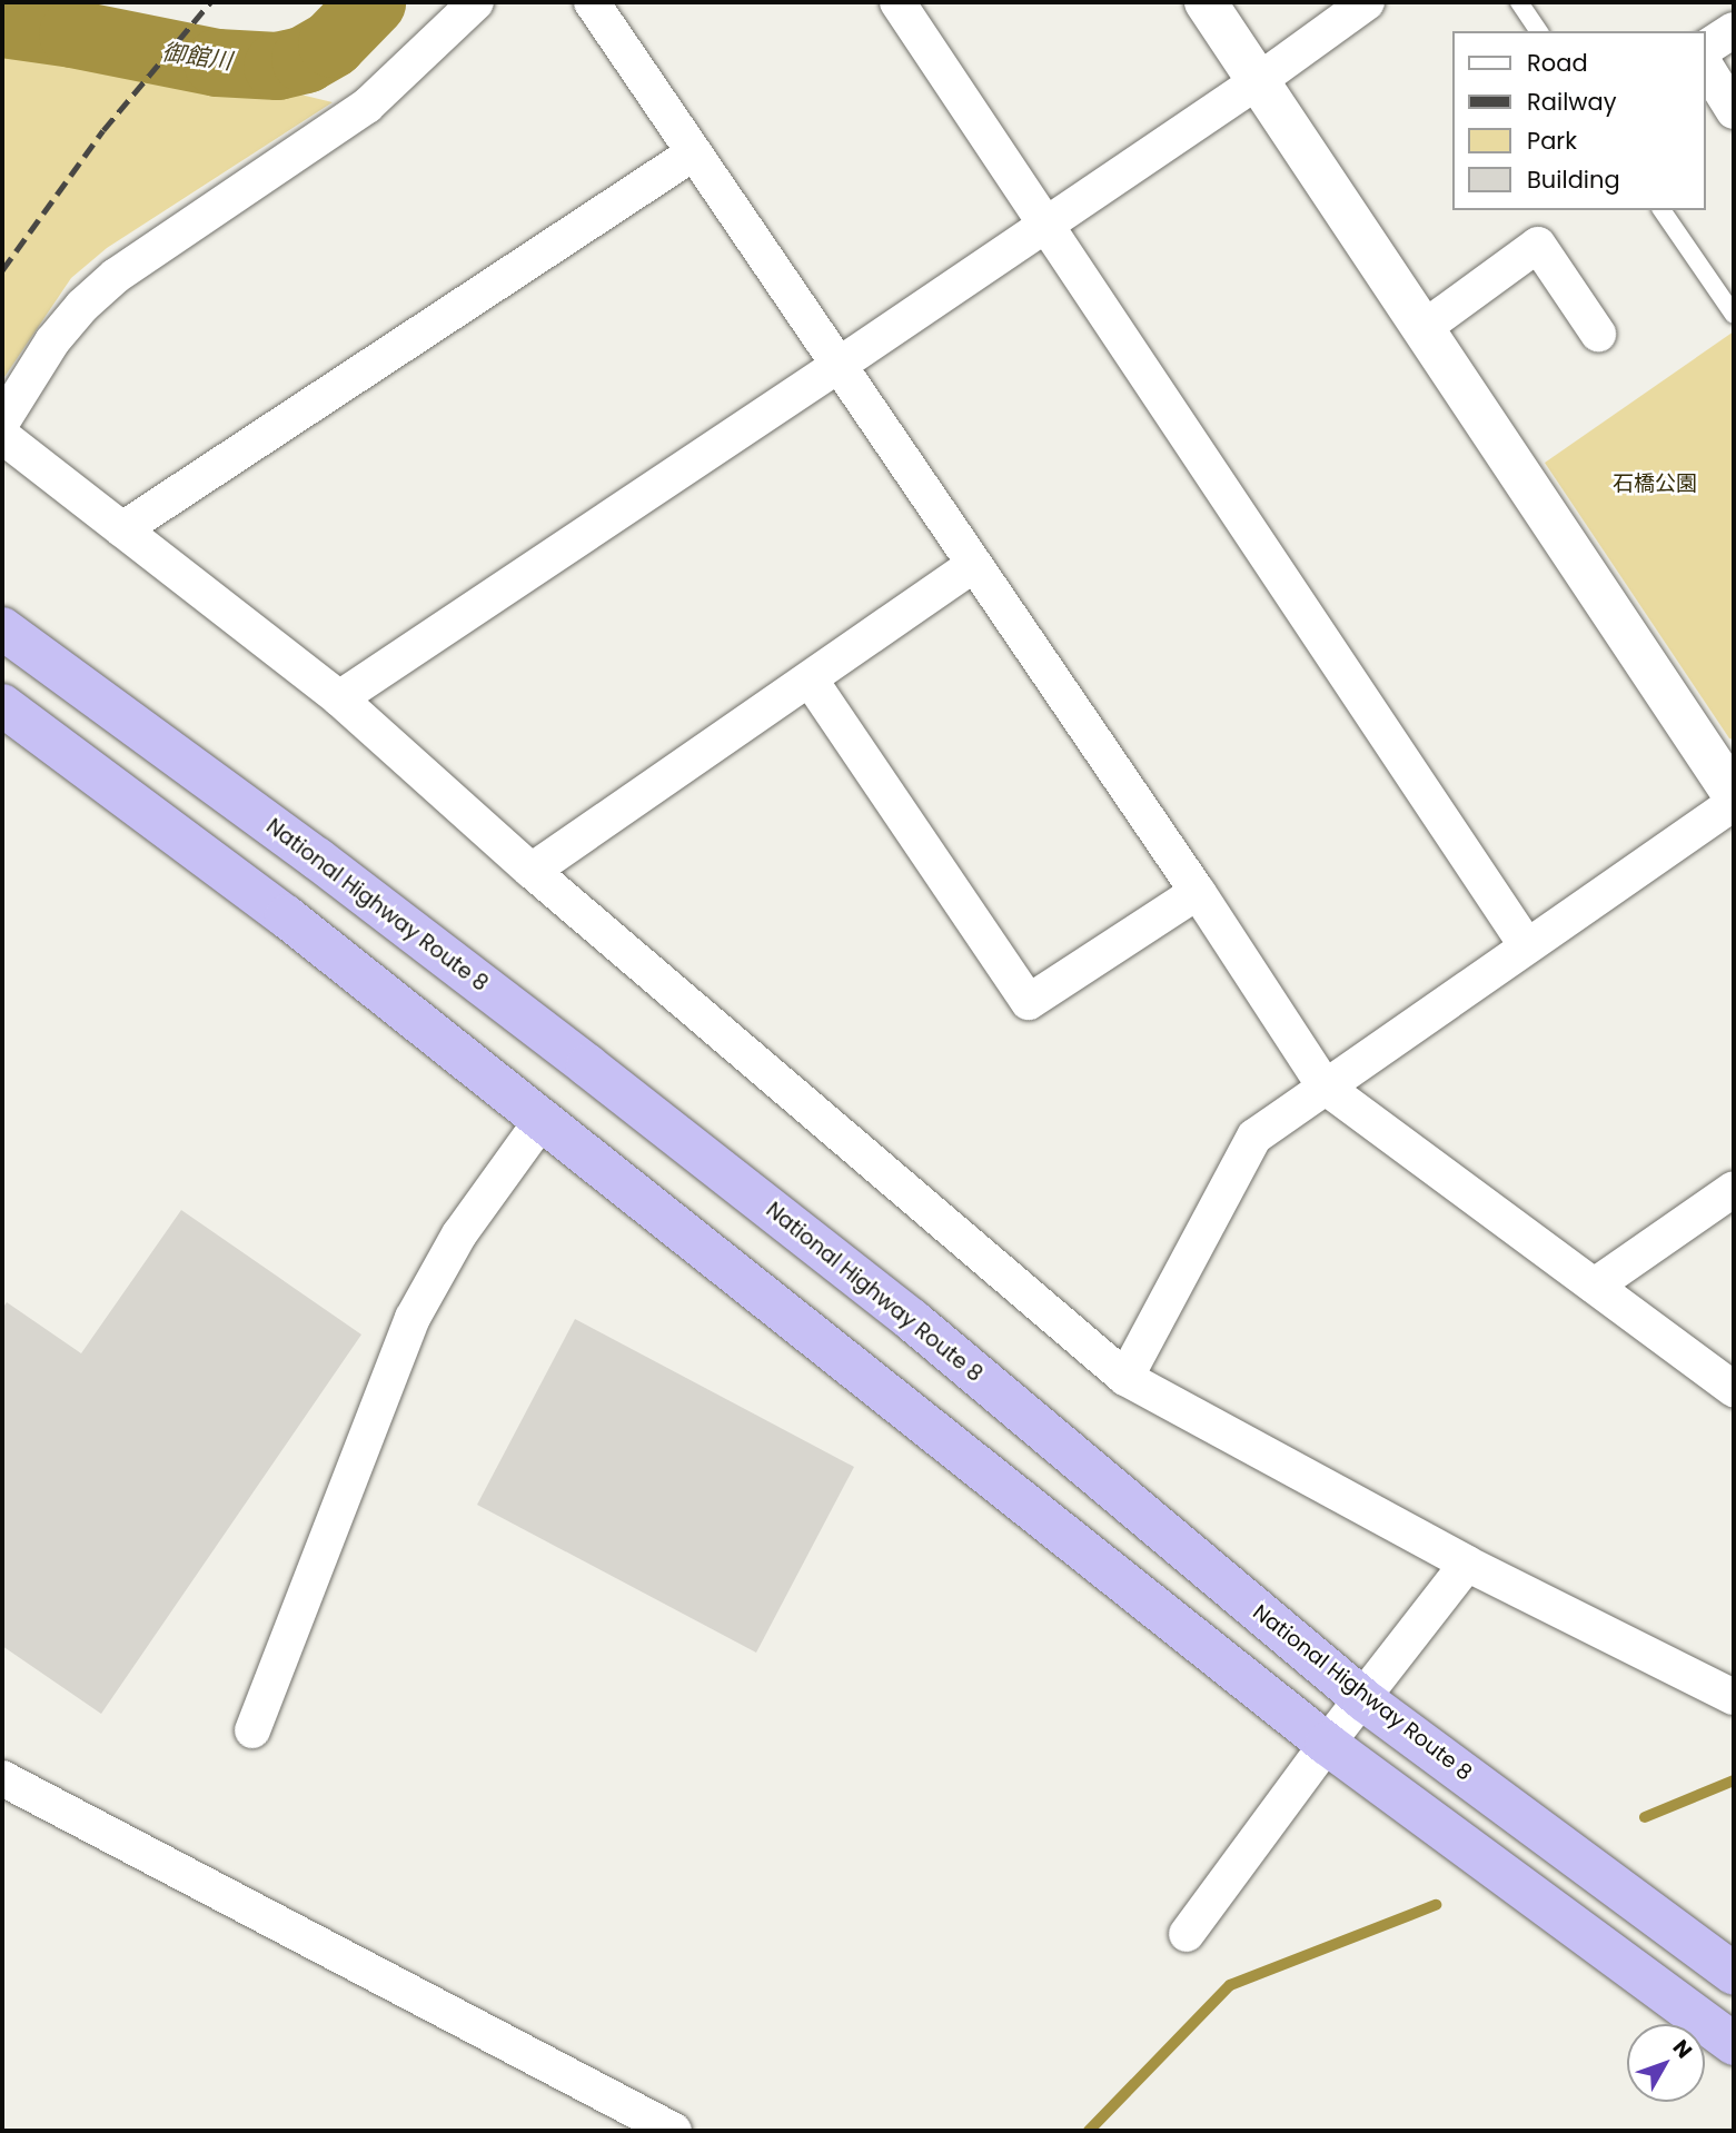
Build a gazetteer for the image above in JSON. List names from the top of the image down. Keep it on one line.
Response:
{"streets":{"highway":["National Highway Route 8"]},"water":["御館川"],"parks":["石橋公園"],"legend":["Road","Railway","Park","Building"],"north":"top right"}
